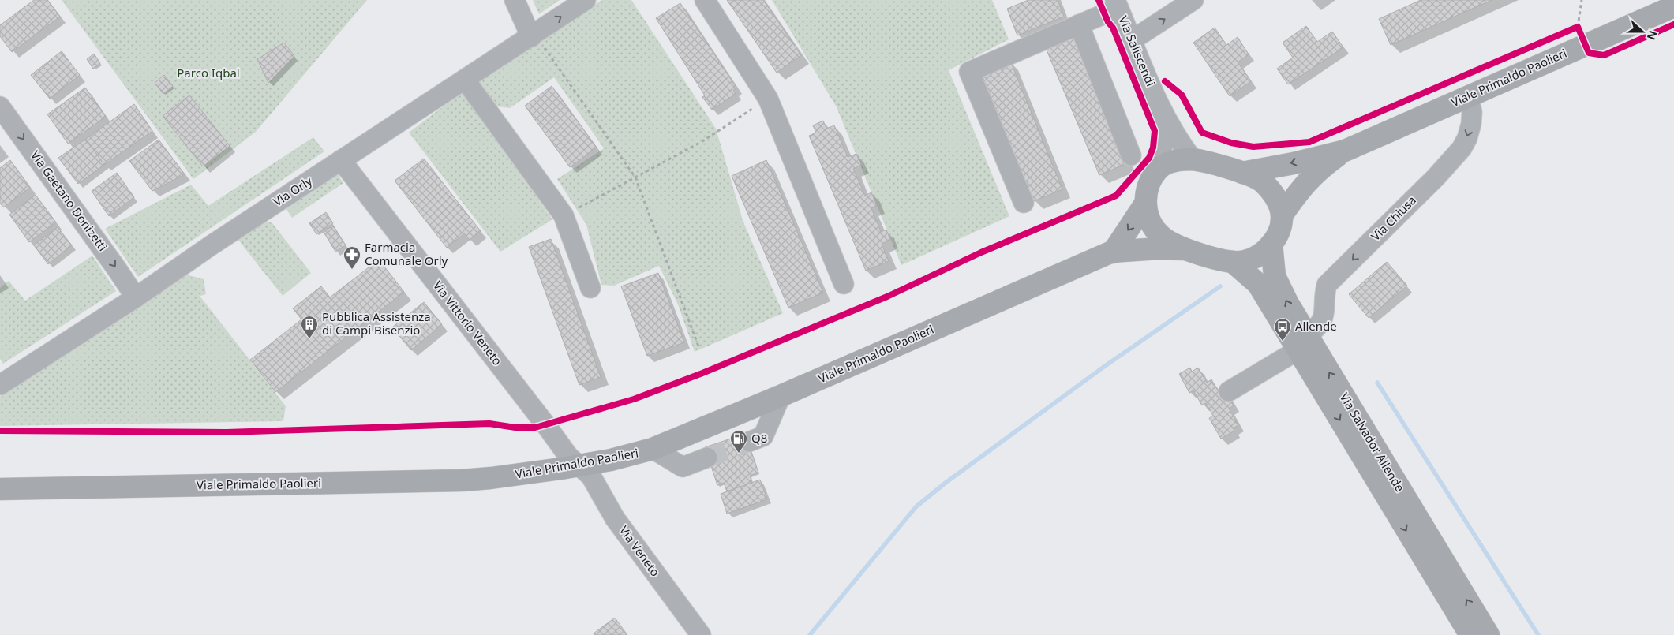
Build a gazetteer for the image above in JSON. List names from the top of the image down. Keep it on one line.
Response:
{"streets":{"main road":["Viale Primaldo Paolieri","Via Salvador Allende"],"street":["Via Saliscendi","Via Orly","Via Gaetano Donizetti","Via Chiusa","Via Vittorio Veneto","Via Veneto"]},"crossings":[["Via Saliscendi","Viale Primaldo Paolieri"],["Via Saliscendi","Via Salvador Allende"],["Viale Primaldo Paolieri","Via Chiusa"],["Viale Primaldo Paolieri","Via Vittorio Veneto"],["Viale Primaldo Paolieri","Via Salvador Allende"],["Viale Primaldo Paolieri","Via Veneto"],["Via Orly","Via Gaetano Donizetti"],["Via Orly","Via Vittorio Veneto"],["Via Chiusa","Via Salvador Allende"],["Via Vittorio Veneto","Via Veneto"]],"one_way":["Via Gaetano Donizetti","Via Chiusa"],"parks":["Parco Iqbal"],"places":{"pharmacy":["Farmacia Comunale Orly"],"building":["Pubblica Assistenza di Campi Bisenzio"],"bus stop":["Allende"],"fuel station":["Q8"]},"north":"right"}
